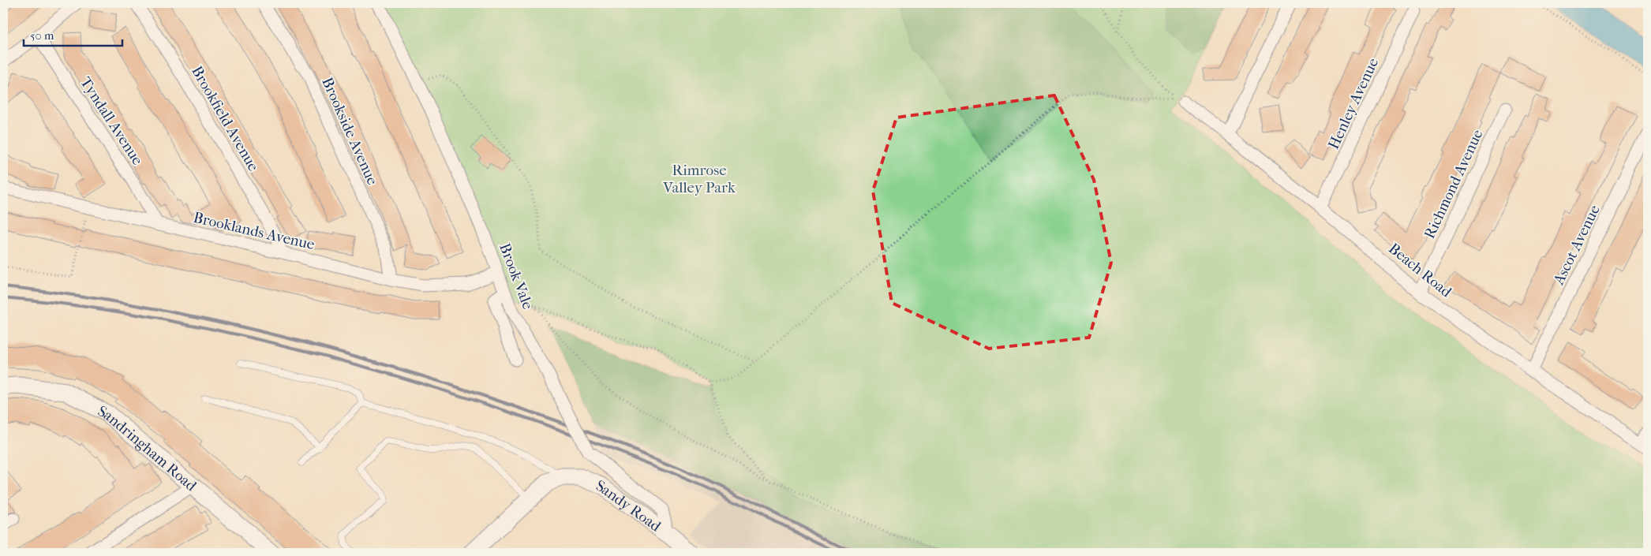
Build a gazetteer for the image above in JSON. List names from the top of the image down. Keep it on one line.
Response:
{"streets":{"main road":["Sandringham Road","Sandy Road"],"street":["Henley Avenue","Brookfield Avenue","Tyndall Avenue","Brookside Avenue","Richmond Avenue","Brooklands Avenue","Ascot Avenue","Beach Road","Brook Vale"]},"crossings":[["Henley Avenue","Beach Road"],["Brookfield Avenue","Brooklands Avenue"],["Tyndall Avenue","Brooklands Avenue"],["Brookside Avenue","Brooklands Avenue"],["Richmond Avenue","Beach Road"],["Brooklands Avenue","Brook Vale"],["Ascot Avenue","Beach Road"],["Brook Vale","Sandy Road"]],"parks":["Rimrose Valley Park"],"scale_bar":"50 m"}
